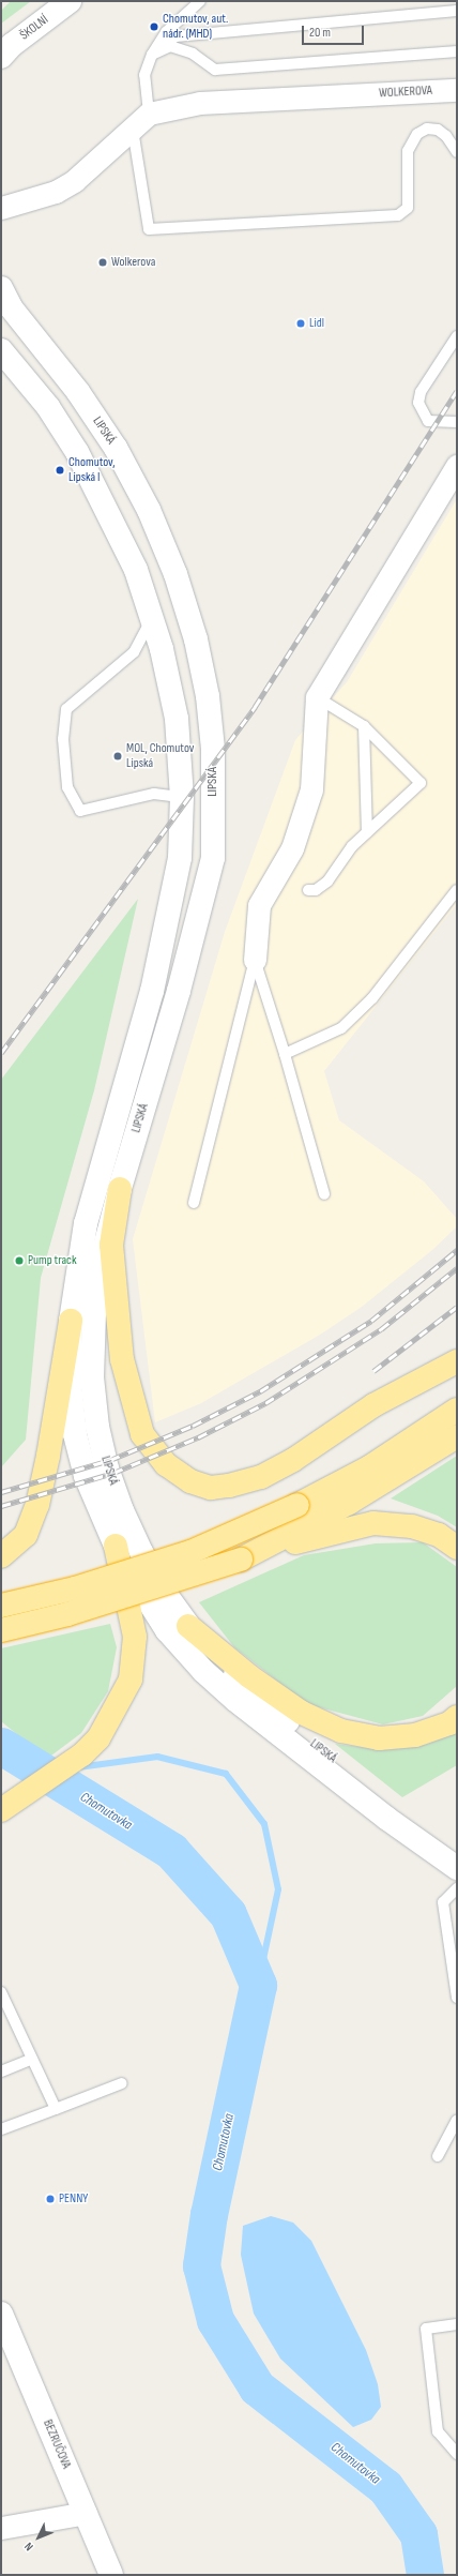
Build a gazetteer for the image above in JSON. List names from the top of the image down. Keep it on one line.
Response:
{"streets":{"main road":["ŠKOLNÍ","LIPSKÁ","BEZRUČOVA"],"street":["WOLKEROVA"]},"water":["Chomutovka"],"places":["Chomutov, aut. nádr. (MHD)","Wolkerova","Lidl","Chomutov, Lipská I","MOL, Chomutov Lipská","Pump track","PENNY"],"scale_bar":"20 m","north":"bottom left"}
